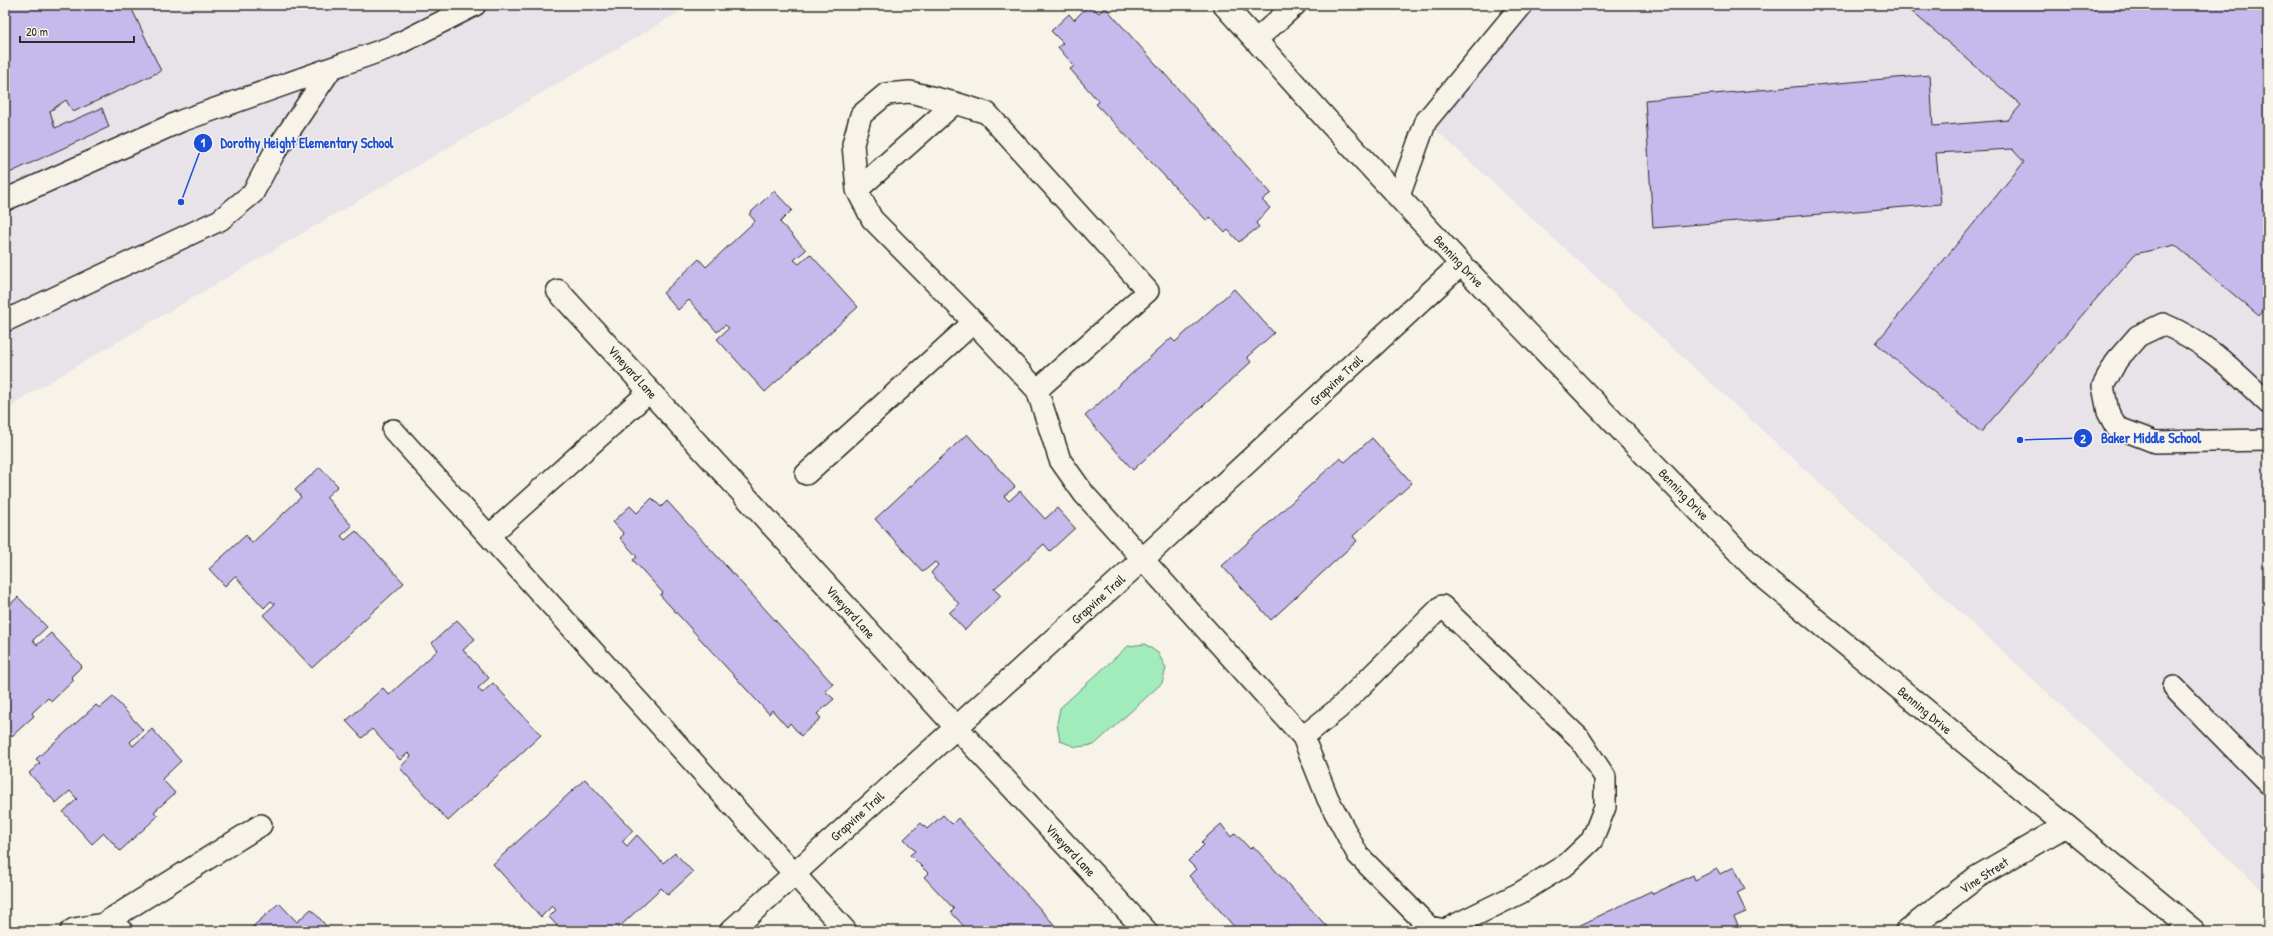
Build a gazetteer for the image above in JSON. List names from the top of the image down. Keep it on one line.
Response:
{"streets":{"street":["Benning Drive","Vineyard Lane","Grapvine Trail","Vine Street"]},"crossings":[["Benning Drive","Grapvine Trail"],["Benning Drive","Vine Street"],["Vineyard Lane","Grapvine Trail"]],"places":["Dorothy Height Elementary School","Baker Middle School"],"scale_bar":"20 m"}
